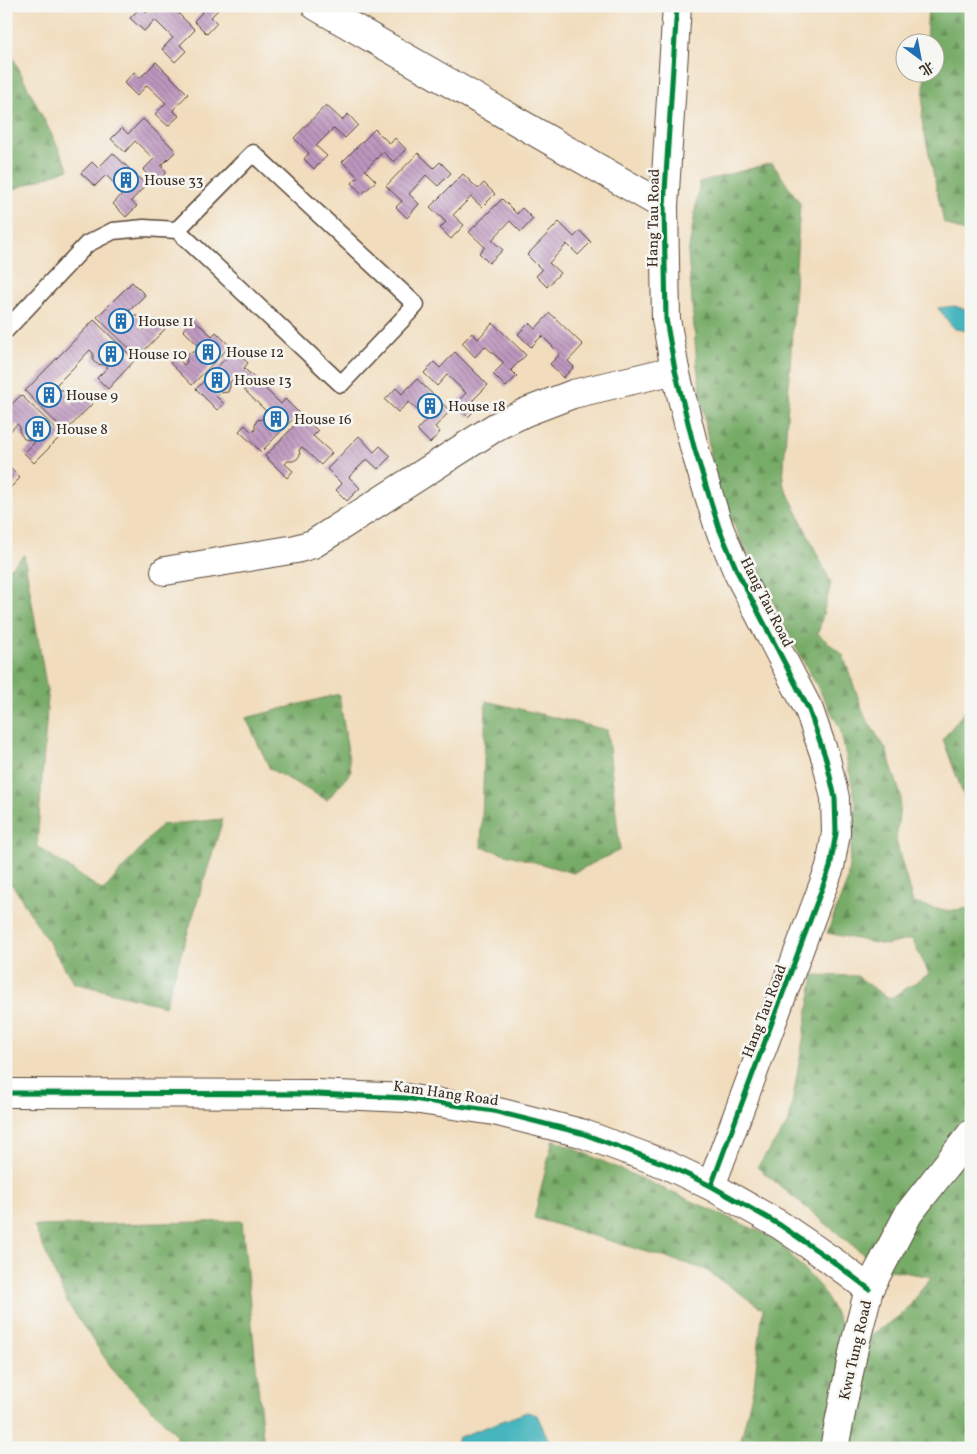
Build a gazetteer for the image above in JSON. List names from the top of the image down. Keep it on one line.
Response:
{"streets":{"street":["Hang Tau Road","Kam Hang Road","Kwu Tung Road"]},"crossings":[["Hang Tau Road","Kam Hang Road"],["Kam Hang Road","Kwu Tung Road"]],"places":{"building":["House 33","House 11","House 12","House 10","House 13","House 9","House 18","House 16","House 8"]},"north":"bottom right"}
